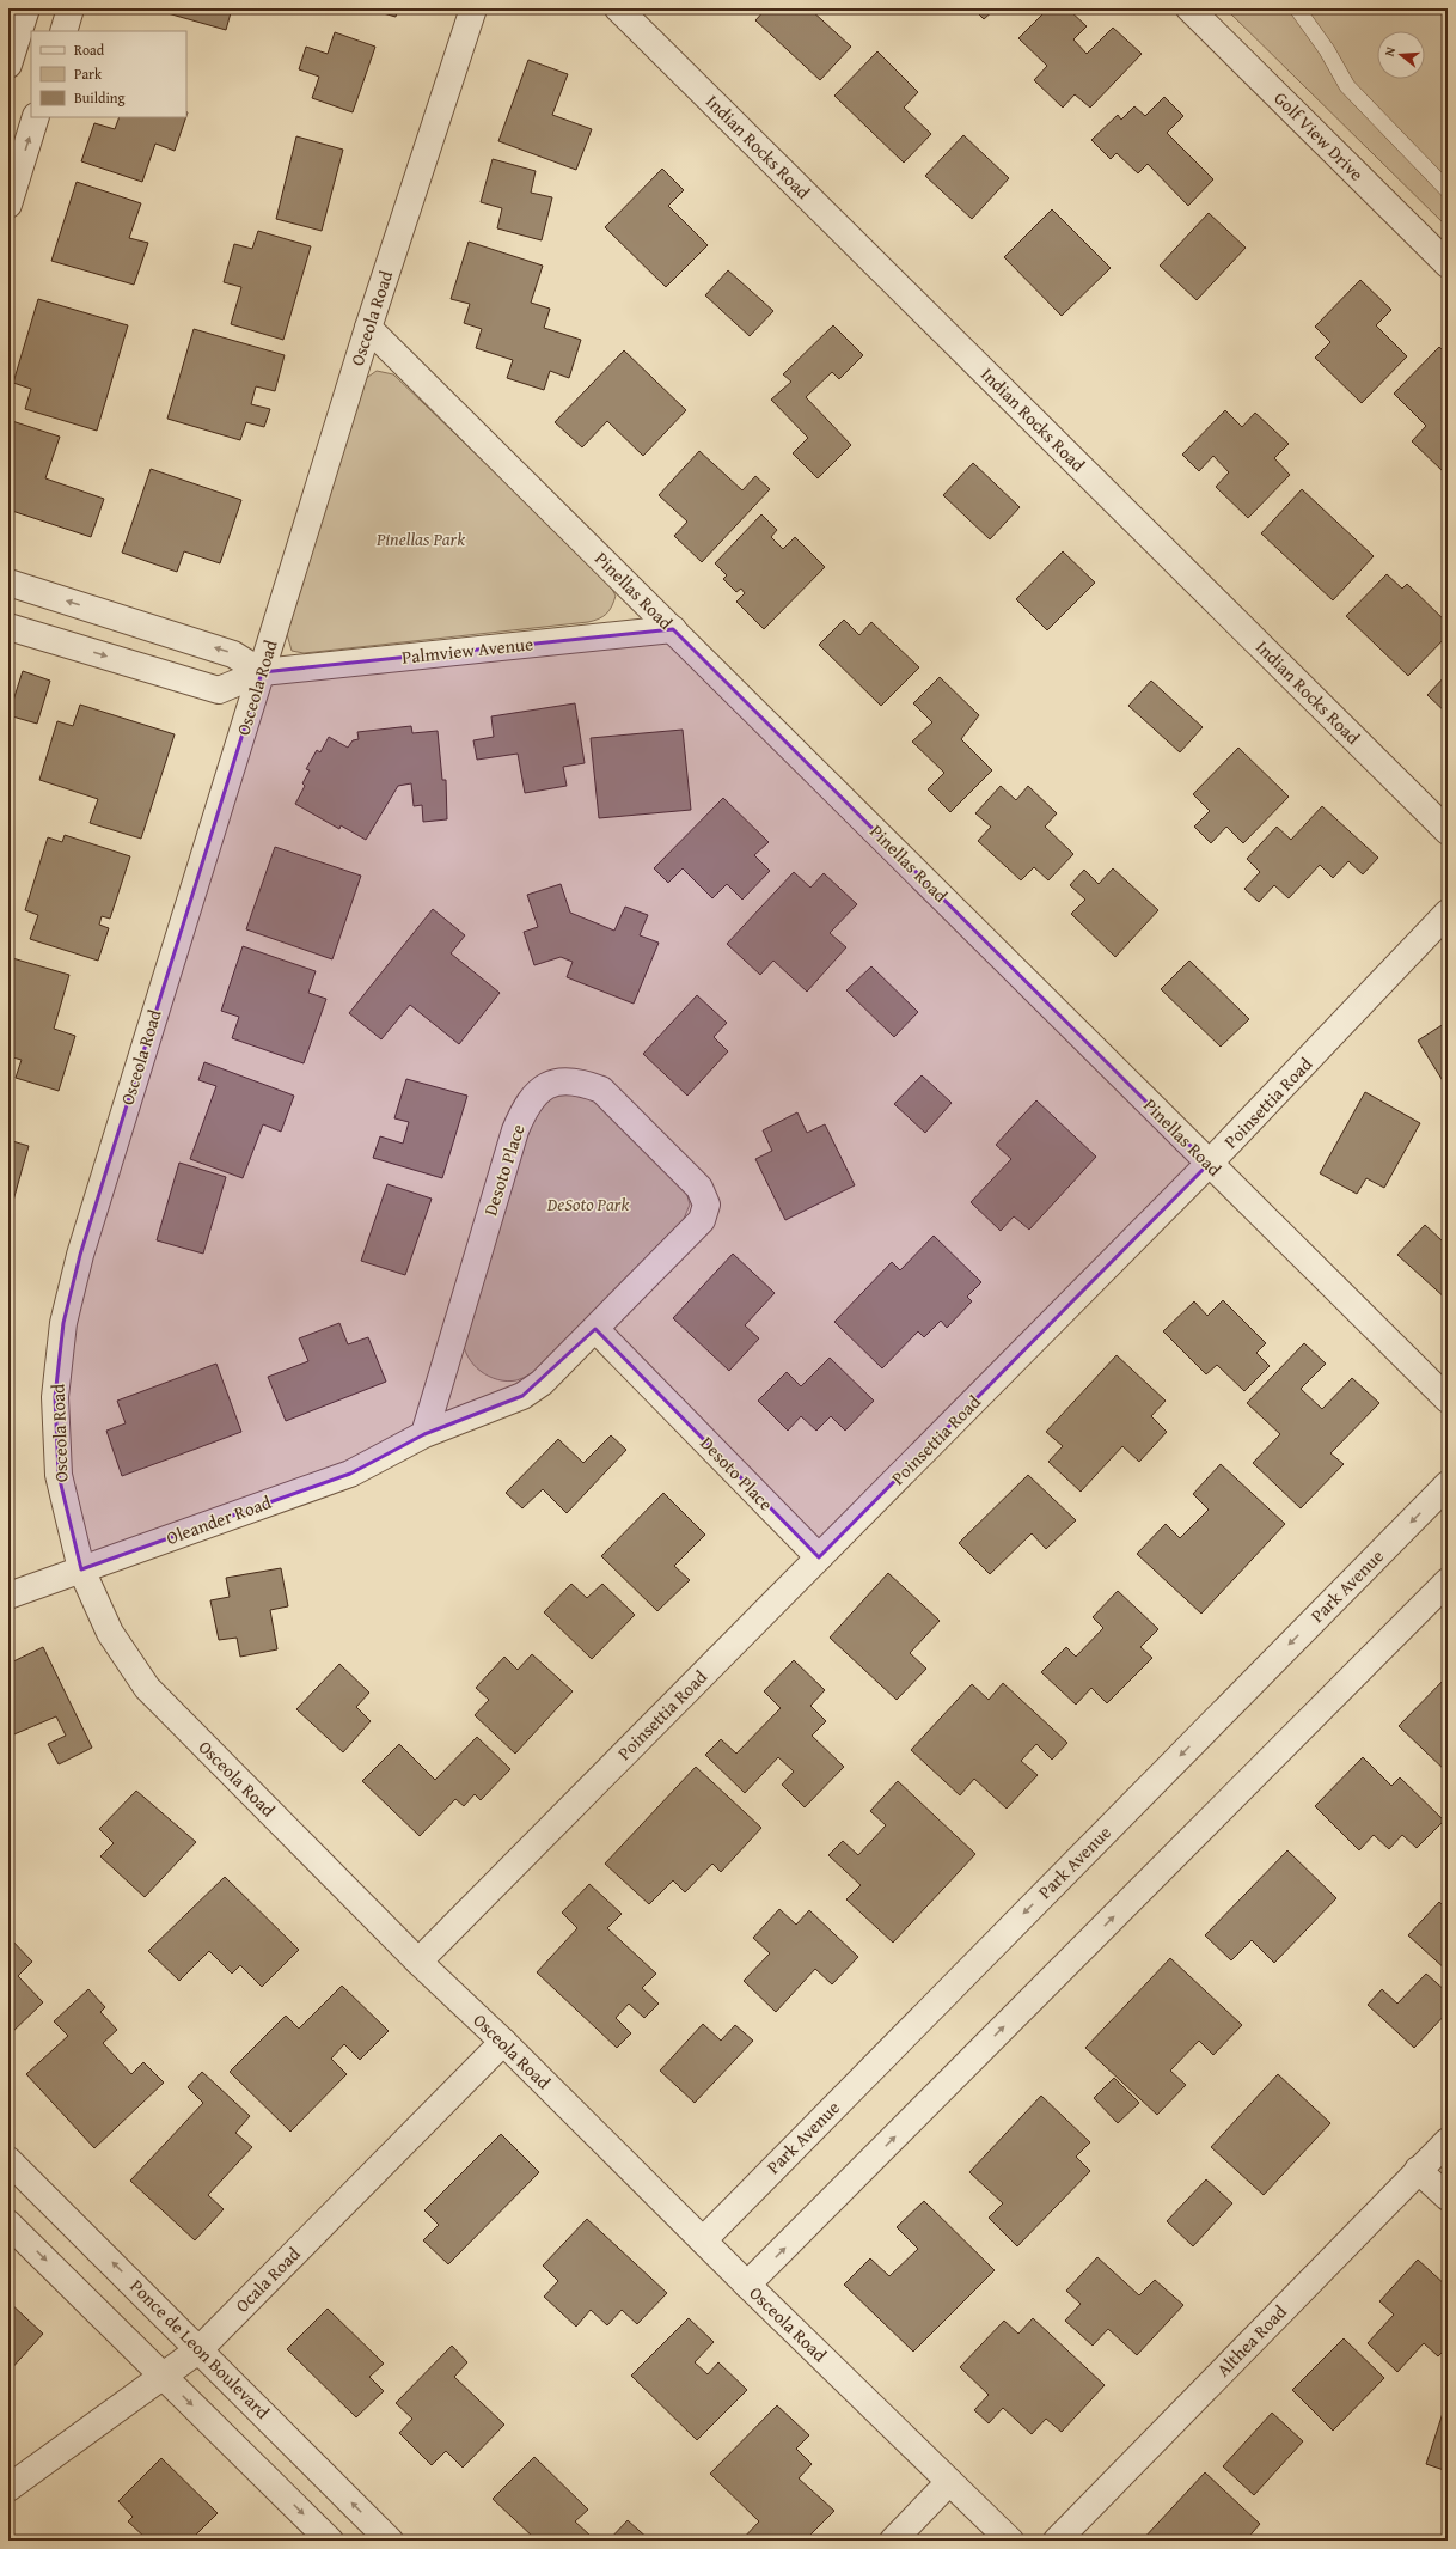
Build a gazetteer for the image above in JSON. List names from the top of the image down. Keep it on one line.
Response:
{"streets":{"street":["Golf View Drive","Indian Rocks Road","Osceola Road","Pinellas Road","Palmview Avenue","Poinsettia Road","Desoto Place","Oleander Road","Park Avenue","Ocala Road","Althea Road","Ponce de Leon Boulevard"]},"crossings":[["Osceola Road","Pinellas Road"],["Osceola Road","Palmview Avenue"],["Osceola Road","Poinsettia Road"],["Osceola Road","Oleander Road"],["Osceola Road","Park Avenue"],["Osceola Road","Ocala Road"],["Pinellas Road","Palmview Avenue"],["Pinellas Road","Poinsettia Road"],["Poinsettia Road","Desoto Place"],["Desoto Place","Oleander Road"],["Ocala Road","Ponce de Leon Boulevard"]],"parks":["Pinellas Park","DeSoto Park"],"legend":["Road","Park","Building"],"north":"left"}
